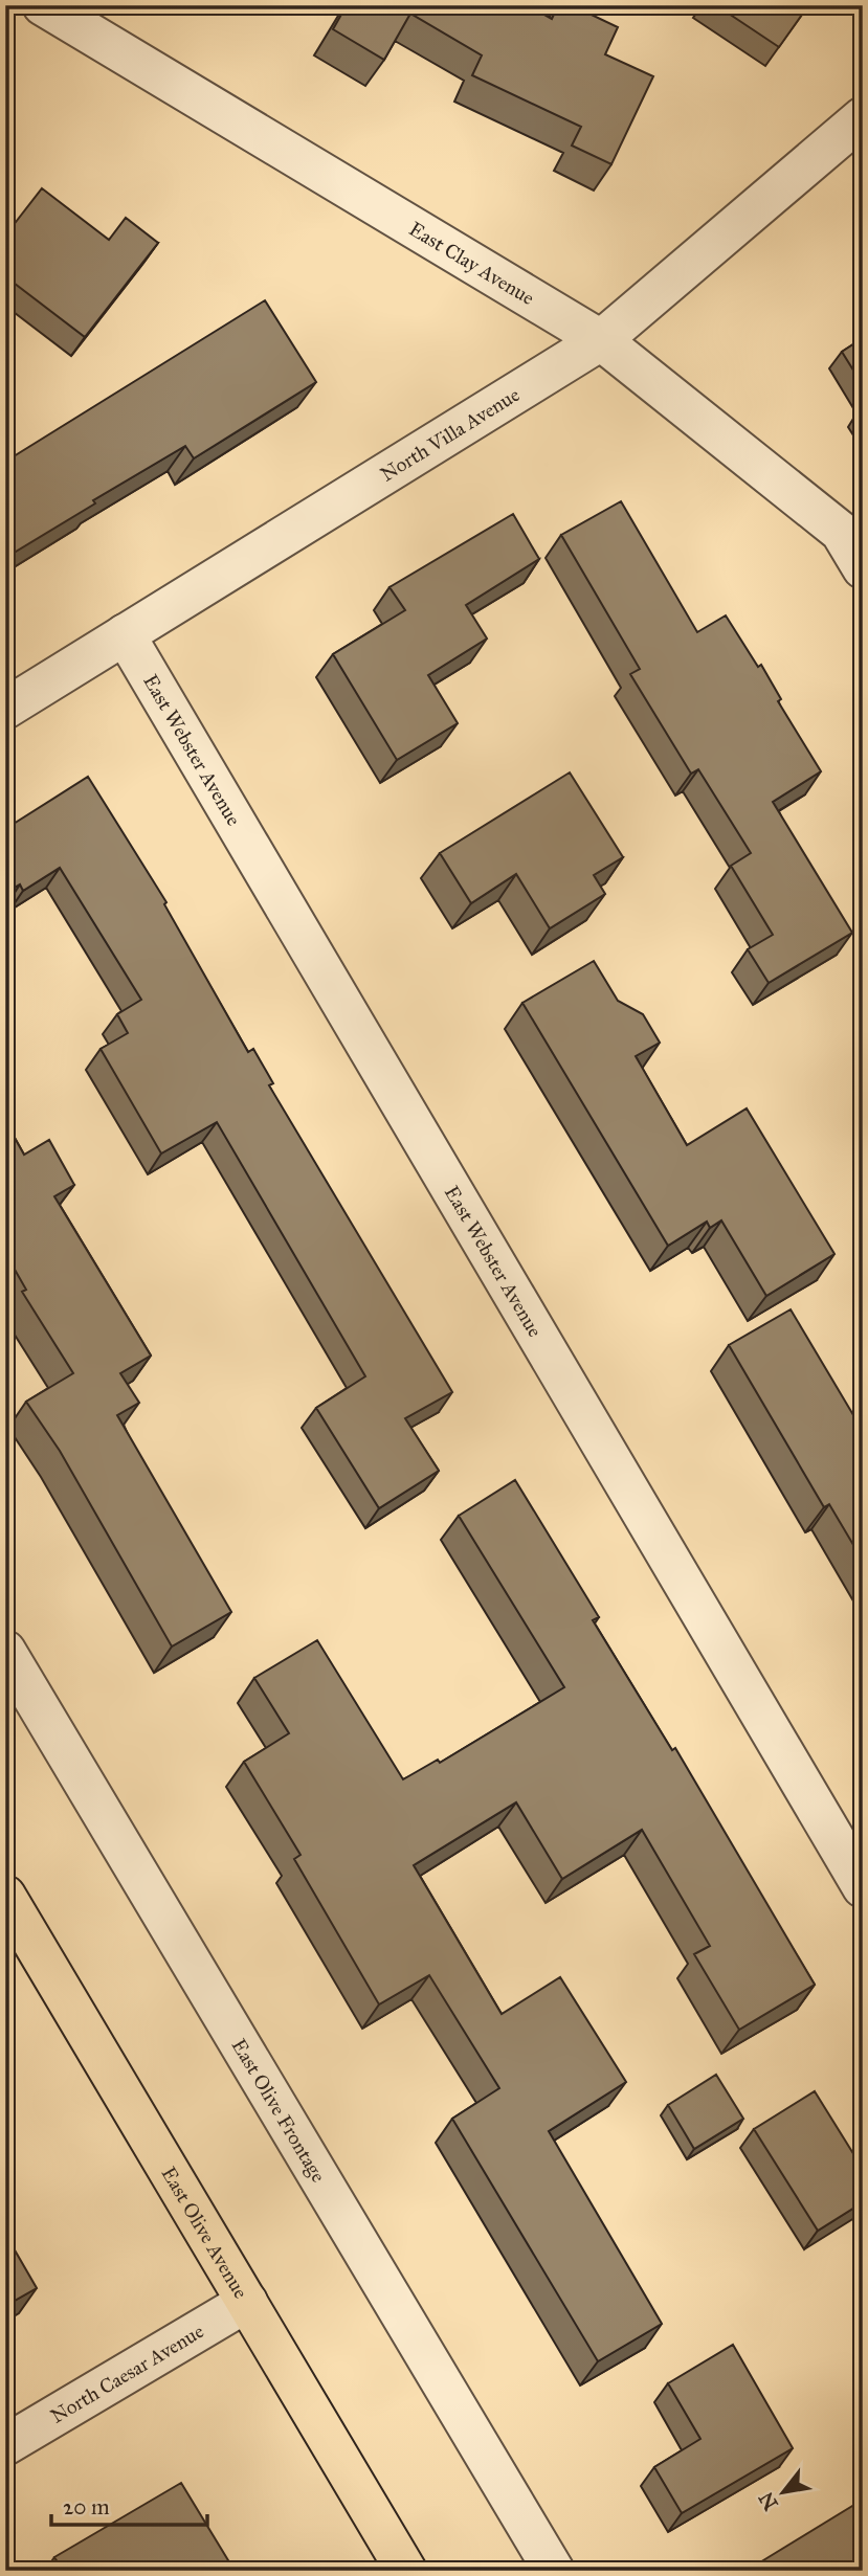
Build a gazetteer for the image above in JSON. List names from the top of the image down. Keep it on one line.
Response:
{"streets":{"main road":["East Olive Avenue"],"street":["East Clay Avenue","North Villa Avenue","East Webster Avenue","East Olive Frontage","North Caesar Avenue"]},"crossings":[["East Clay Avenue","North Villa Avenue"],["North Villa Avenue","East Webster Avenue"],["East Olive Avenue","North Caesar Avenue"]],"scale_bar":"20 m","north":"bottom left"}
